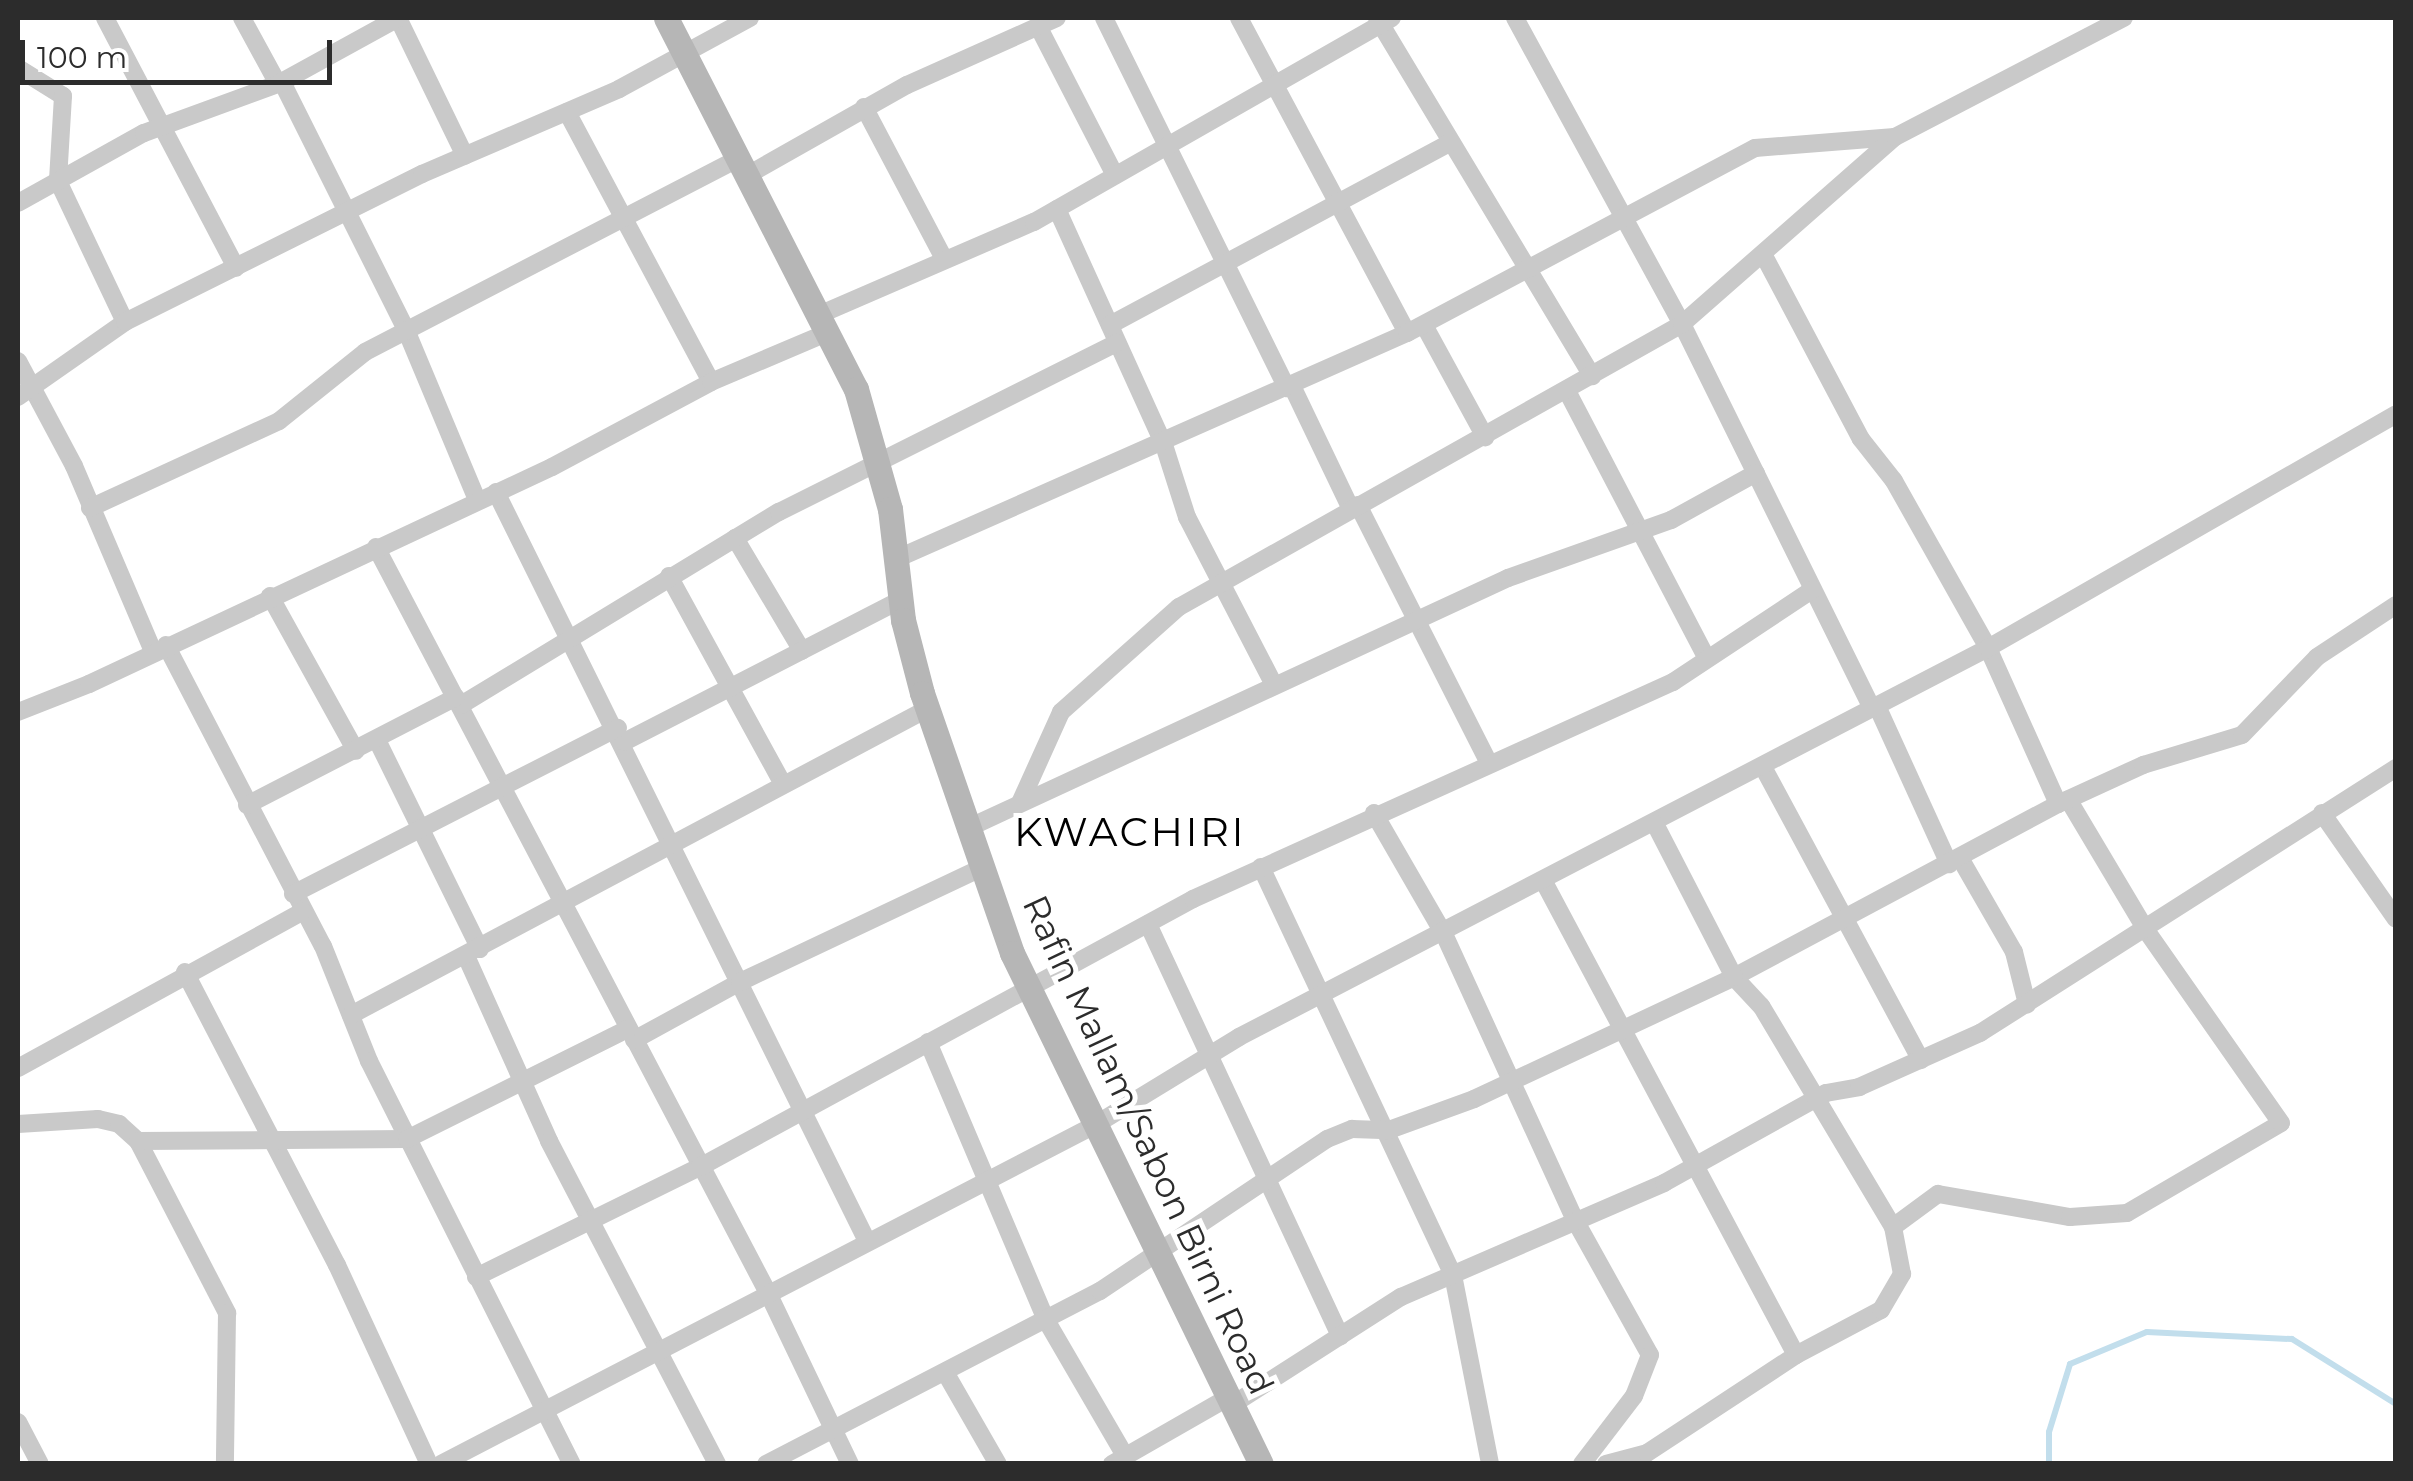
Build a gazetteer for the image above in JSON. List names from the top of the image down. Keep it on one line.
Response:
{"streets":{"street":["Rafin Mallam/Sabon Birni Road"]},"districts":["KWACHIRI"],"scale_bar":"100 m"}
